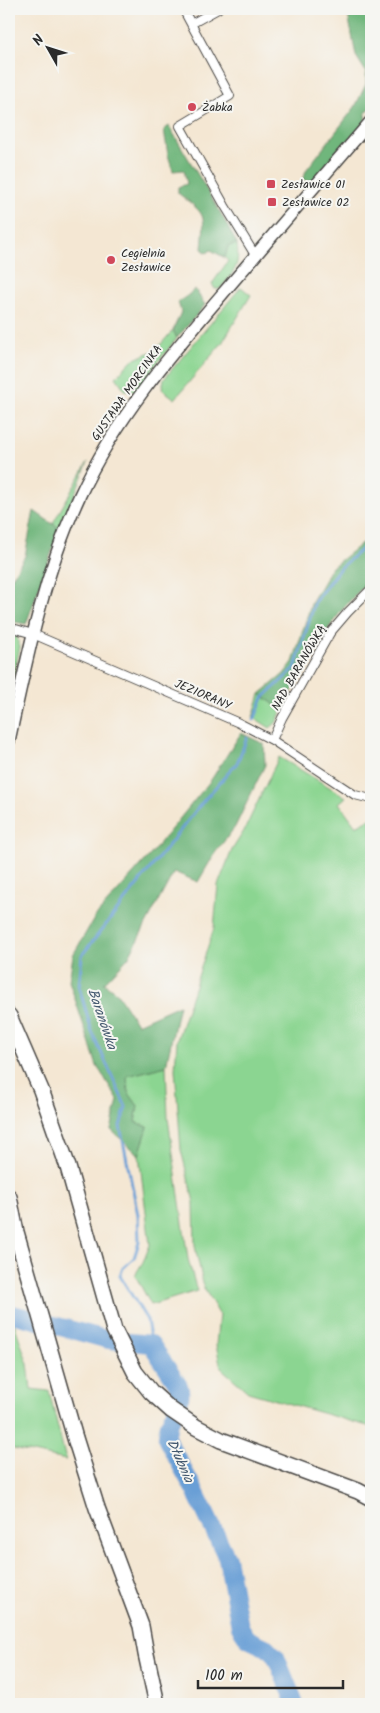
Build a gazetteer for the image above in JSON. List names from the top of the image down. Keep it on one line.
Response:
{"streets":{"street":["GUSTAWA MORCINKA","NAD BARANÓWKĄ","JEZIORANY"]},"crossings":[["GUSTAWA MORCINKA","JEZIORANY"],["NAD BARANÓWKĄ","JEZIORANY"]],"water":["Baranówka","Dłubnia"],"places":{"other":["Żabka","Cegielnia Zesławice"],"transit":["Zesławice 01","Zesławice 02"]},"scale_bar":"100 m","north":"top left"}
